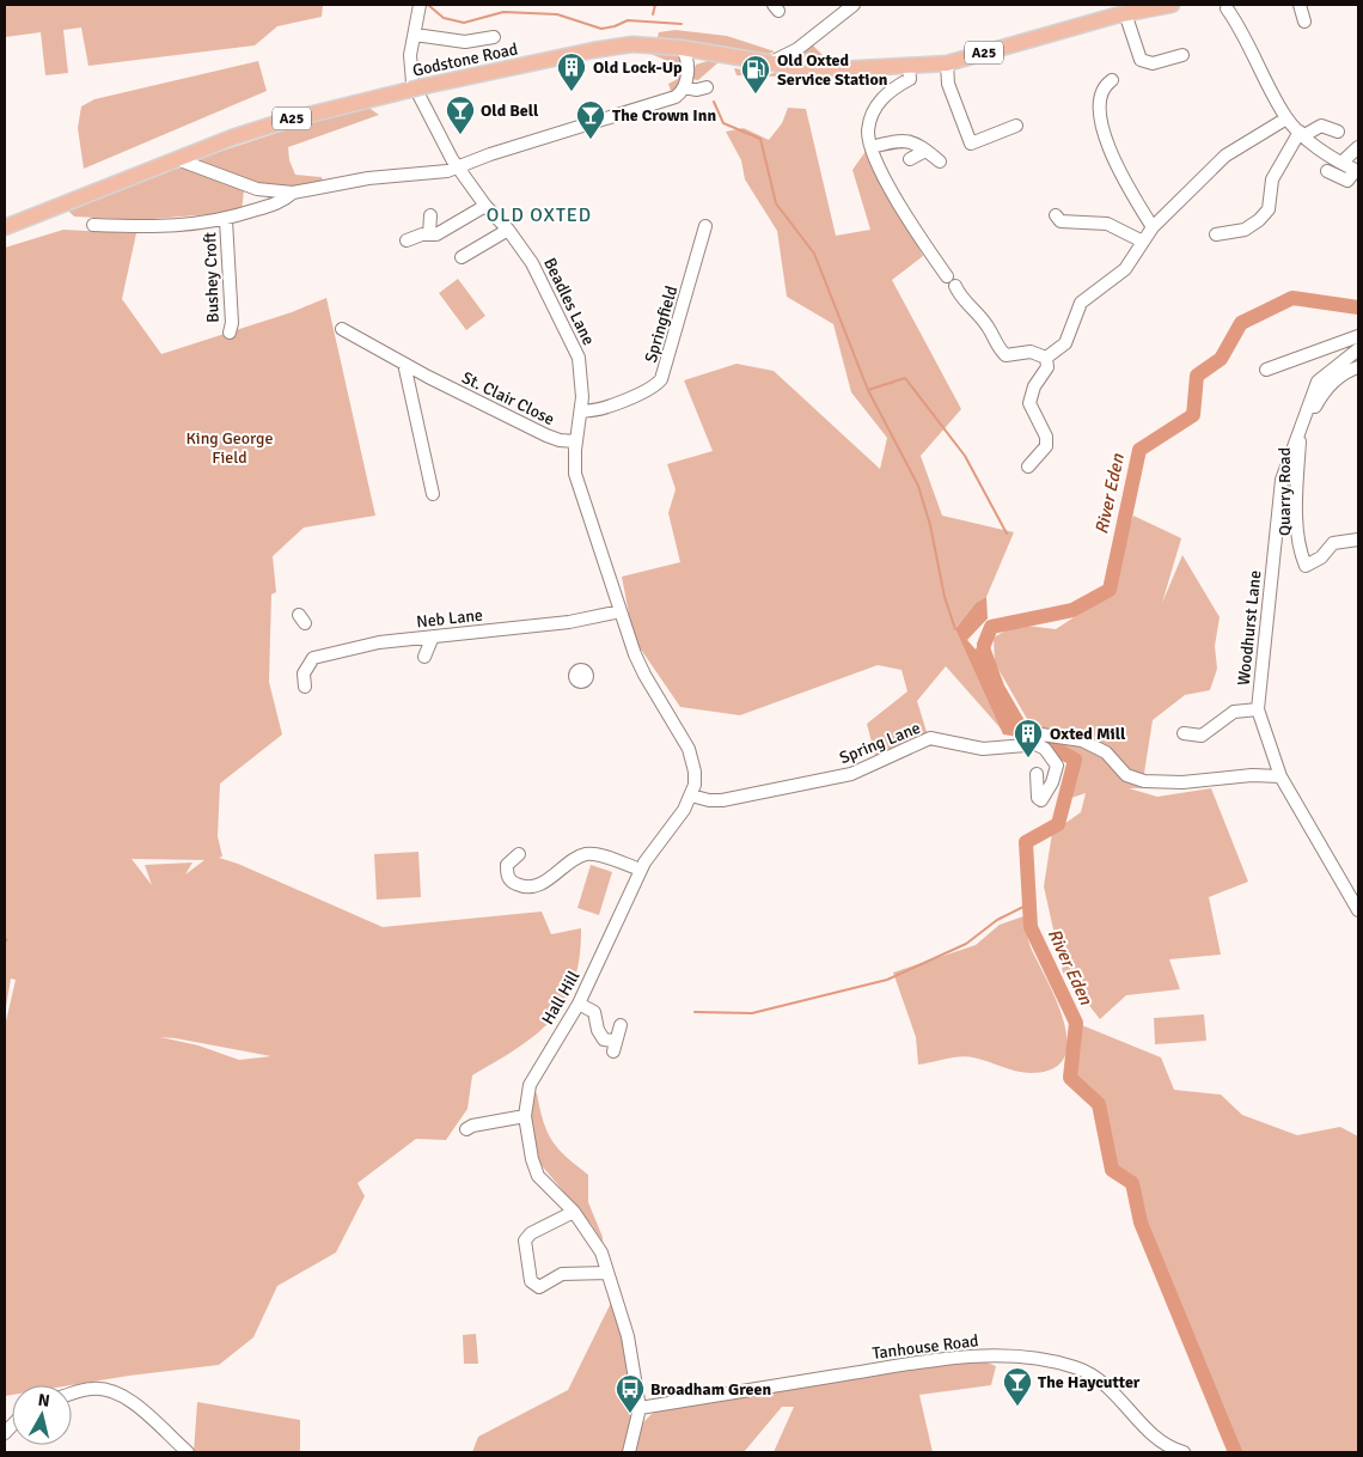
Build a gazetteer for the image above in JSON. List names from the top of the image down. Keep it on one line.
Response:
{"streets":{"main road":["A25","Godstone Road"],"street":["Bushey Croft","Beadles Lane","Springfield","St. Clair Close","Quarry Road","Neb Lane","Woodhurst Lane","Spring Lane","Hall Hill","Tanhouse Road"]},"crossings":[["A25","Godstone Road"],["Beadles Lane","Springfield"],["Beadles Lane","St. Clair Close"],["Beadles Lane","Neb Lane"],["Beadles Lane","Hall Hill"],["Quarry Road","Woodhurst Lane"],["Neb Lane","Hall Hill"],["Woodhurst Lane","Spring Lane"],["Spring Lane","Hall Hill"],["Hall Hill","Tanhouse Road"]],"districts":["OLD OXTED"],"water":["River Eden"],"parks":["King George Field"],"places":{"building":["Old Lock-Up","Oxted Mill"],"fuel station":["Old Oxted Service Station"],"bar":["Old Bell","The Crown Inn","The Haycutter"],"bus stop":["Broadham Green"]},"north":"top"}
